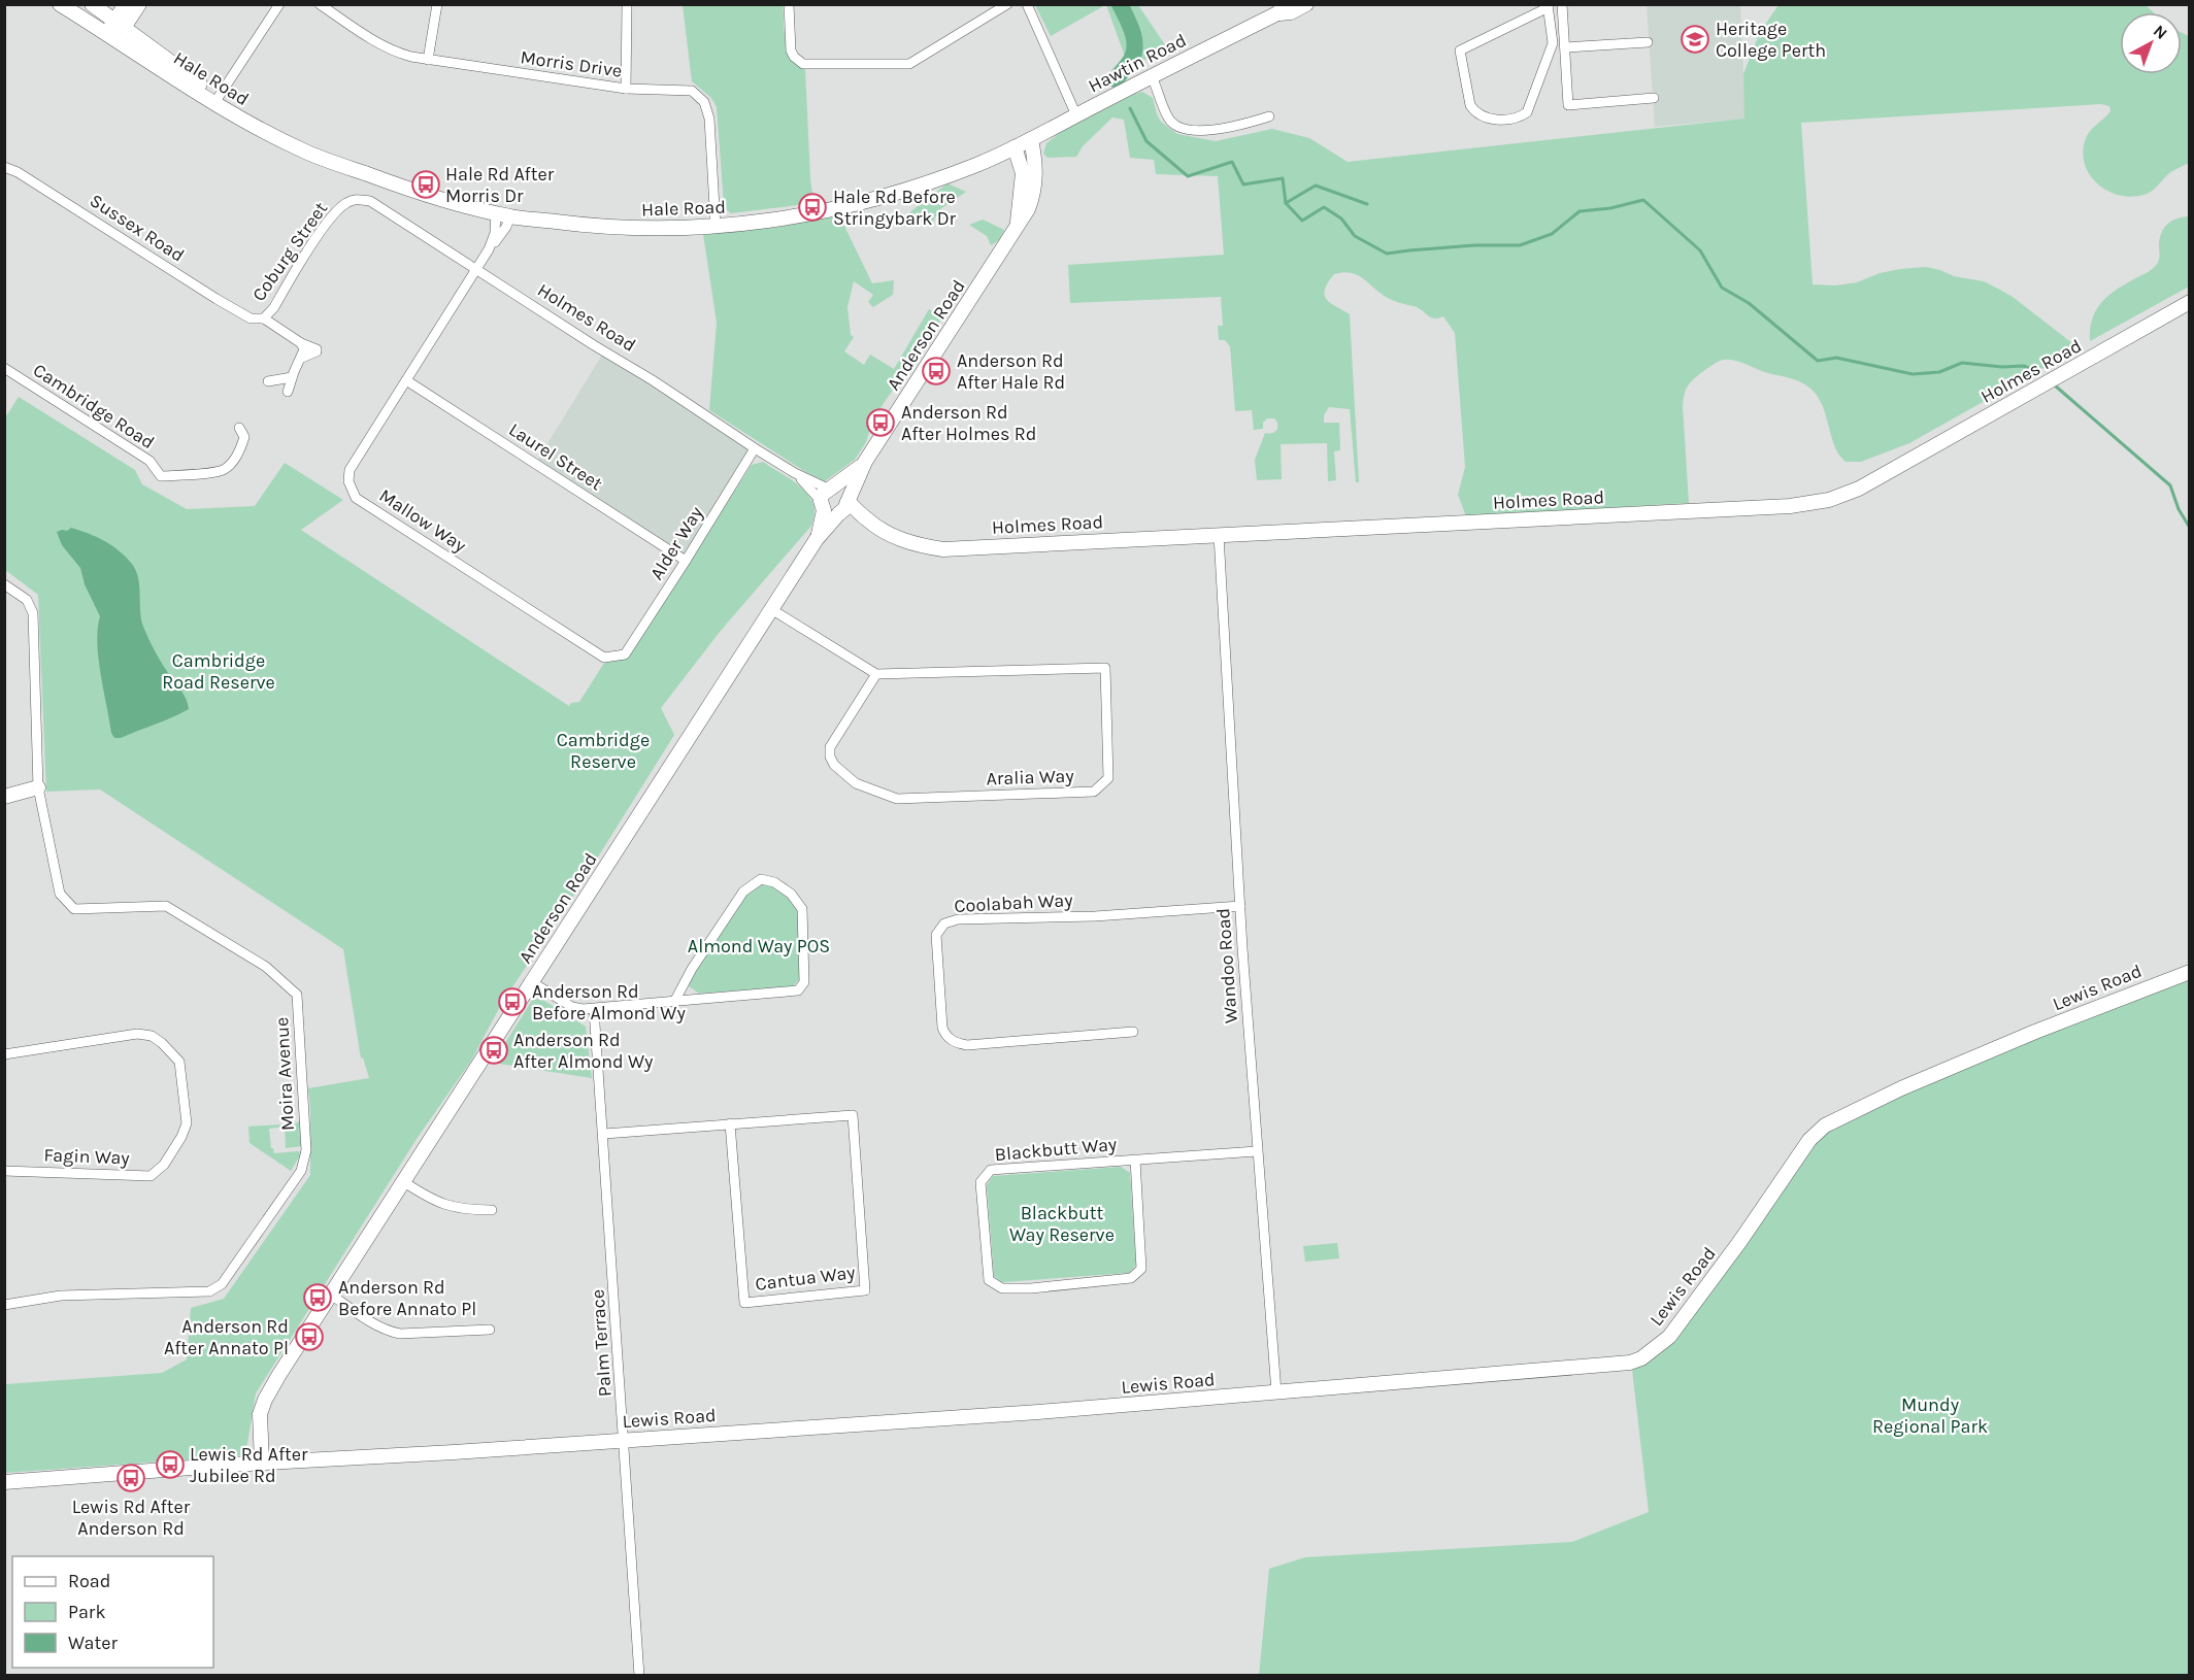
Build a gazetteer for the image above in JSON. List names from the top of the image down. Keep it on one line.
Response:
{"streets":{"street":["Hawtin Road","Morris Drive","Hale Road","Sussex Road","Coburg Street","Holmes Road","Anderson Road","Cambridge Road","Laurel Street","Mallow Way","Alder Way","Aralia Way","Coolabah Way","Wandoo Road","Lewis Road","Moira Avenue","Blackbutt Way","Fagin Way","Cantua Way","Palm Terrace"]},"crossings":[["Hawtin Road","Hale Road"],["Hawtin Road","Anderson Road"],["Morris Drive","Hale Road"],["Hale Road","Anderson Road"],["Hale Road","Mallow Way"],["Sussex Road","Coburg Street"],["Coburg Street","Holmes Road"],["Holmes Road","Anderson Road"],["Holmes Road","Mallow Way"],["Holmes Road","Alder Way"],["Holmes Road","Wandoo Road"],["Anderson Road","Lewis Road"],["Laurel Street","Mallow Way"],["Laurel Street","Alder Way"],["Mallow Way","Alder Way"],["Coolabah Way","Wandoo Road"],["Wandoo Road","Lewis Road"],["Wandoo Road","Blackbutt Way"],["Lewis Road","Palm Terrace"],["Cantua Way","Palm Terrace"]],"parks":["Cambridge Road Reserve","Cambridge Reserve","Almond Way POS","Blackbutt Way Reserve","Mundy Regional Park"],"places":{"school or university":["Heritage College Perth"],"bus stop":["Hale Rd After Morris Dr","Hale Rd Before Stringybark Dr","Anderson Rd After Hale Rd","Anderson Rd After Holmes Rd","Anderson Rd Before Almond Wy","Anderson Rd After Almond Wy","Anderson Rd Before Annato Pl","Anderson Rd After Annato Pl","Lewis Rd After Jubilee Rd","Lewis Rd After Anderson Rd"]},"legend":["Road","Park","Water"],"north":"top right"}
